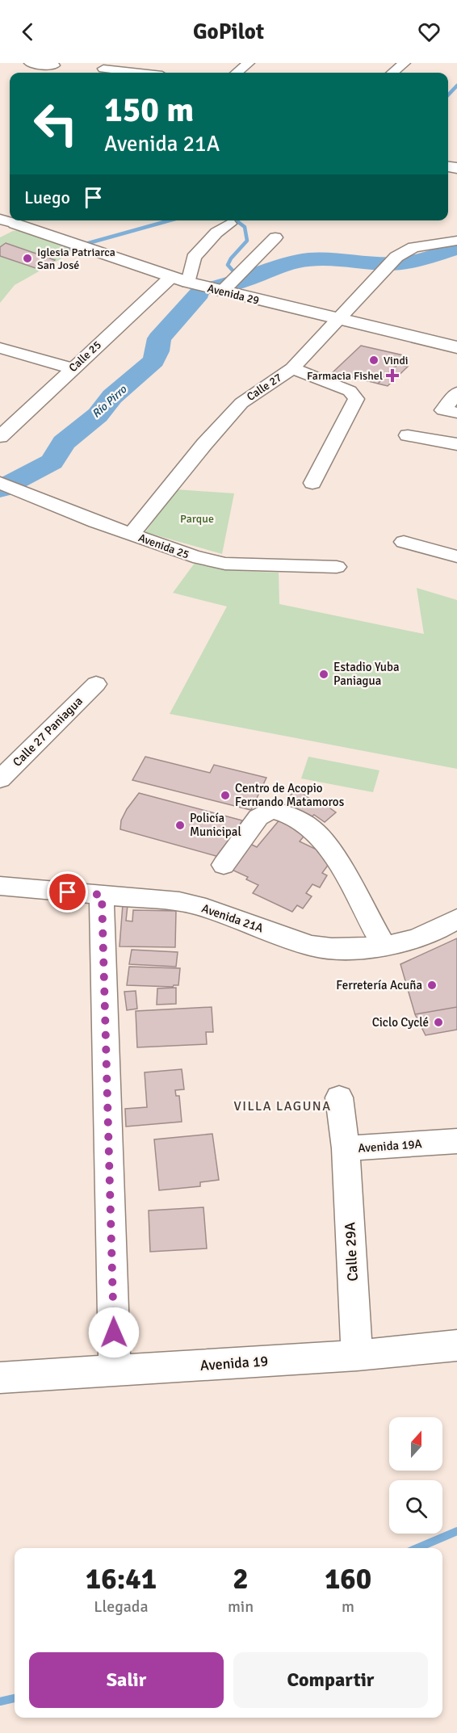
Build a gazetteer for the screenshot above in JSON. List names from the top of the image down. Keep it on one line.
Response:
{"streets":{"main road":["Avenida 29"],"street":["Calle 25","Calle 27","Avenida 25","Calle 27 Paniagua","Avenida 21A","Avenida 19A","Calle 29A","Avenida 19"]},"crossings":[["Avenida 29","Calle 25"],["Avenida 29","Calle 27"],["Calle 27","Avenida 25"],["Avenida 19A","Calle 29A"],["Calle 29A","Avenida 19"]],"districts":["VILLA LAGUNA"],"water":["Río Pirro"],"parks":["Parque"],"places":{"other":["Iglesia Patriarca San José","Vindi","Estadio Yuba Paniagua","Centro de Acopio Fernando Matamoros","Policía Municipal","Ferretería Acuña","Ciclo Cyclé"],"health":["Farmacia Fishel"]},"north":"top","page":{"header":"GoPilot","turn":["150 m","Avenida 21A"],"then":"Luego","eta":["16:41","Llegada","2","min","160","m"],"buttons":["Salir","Compartir"]}}
